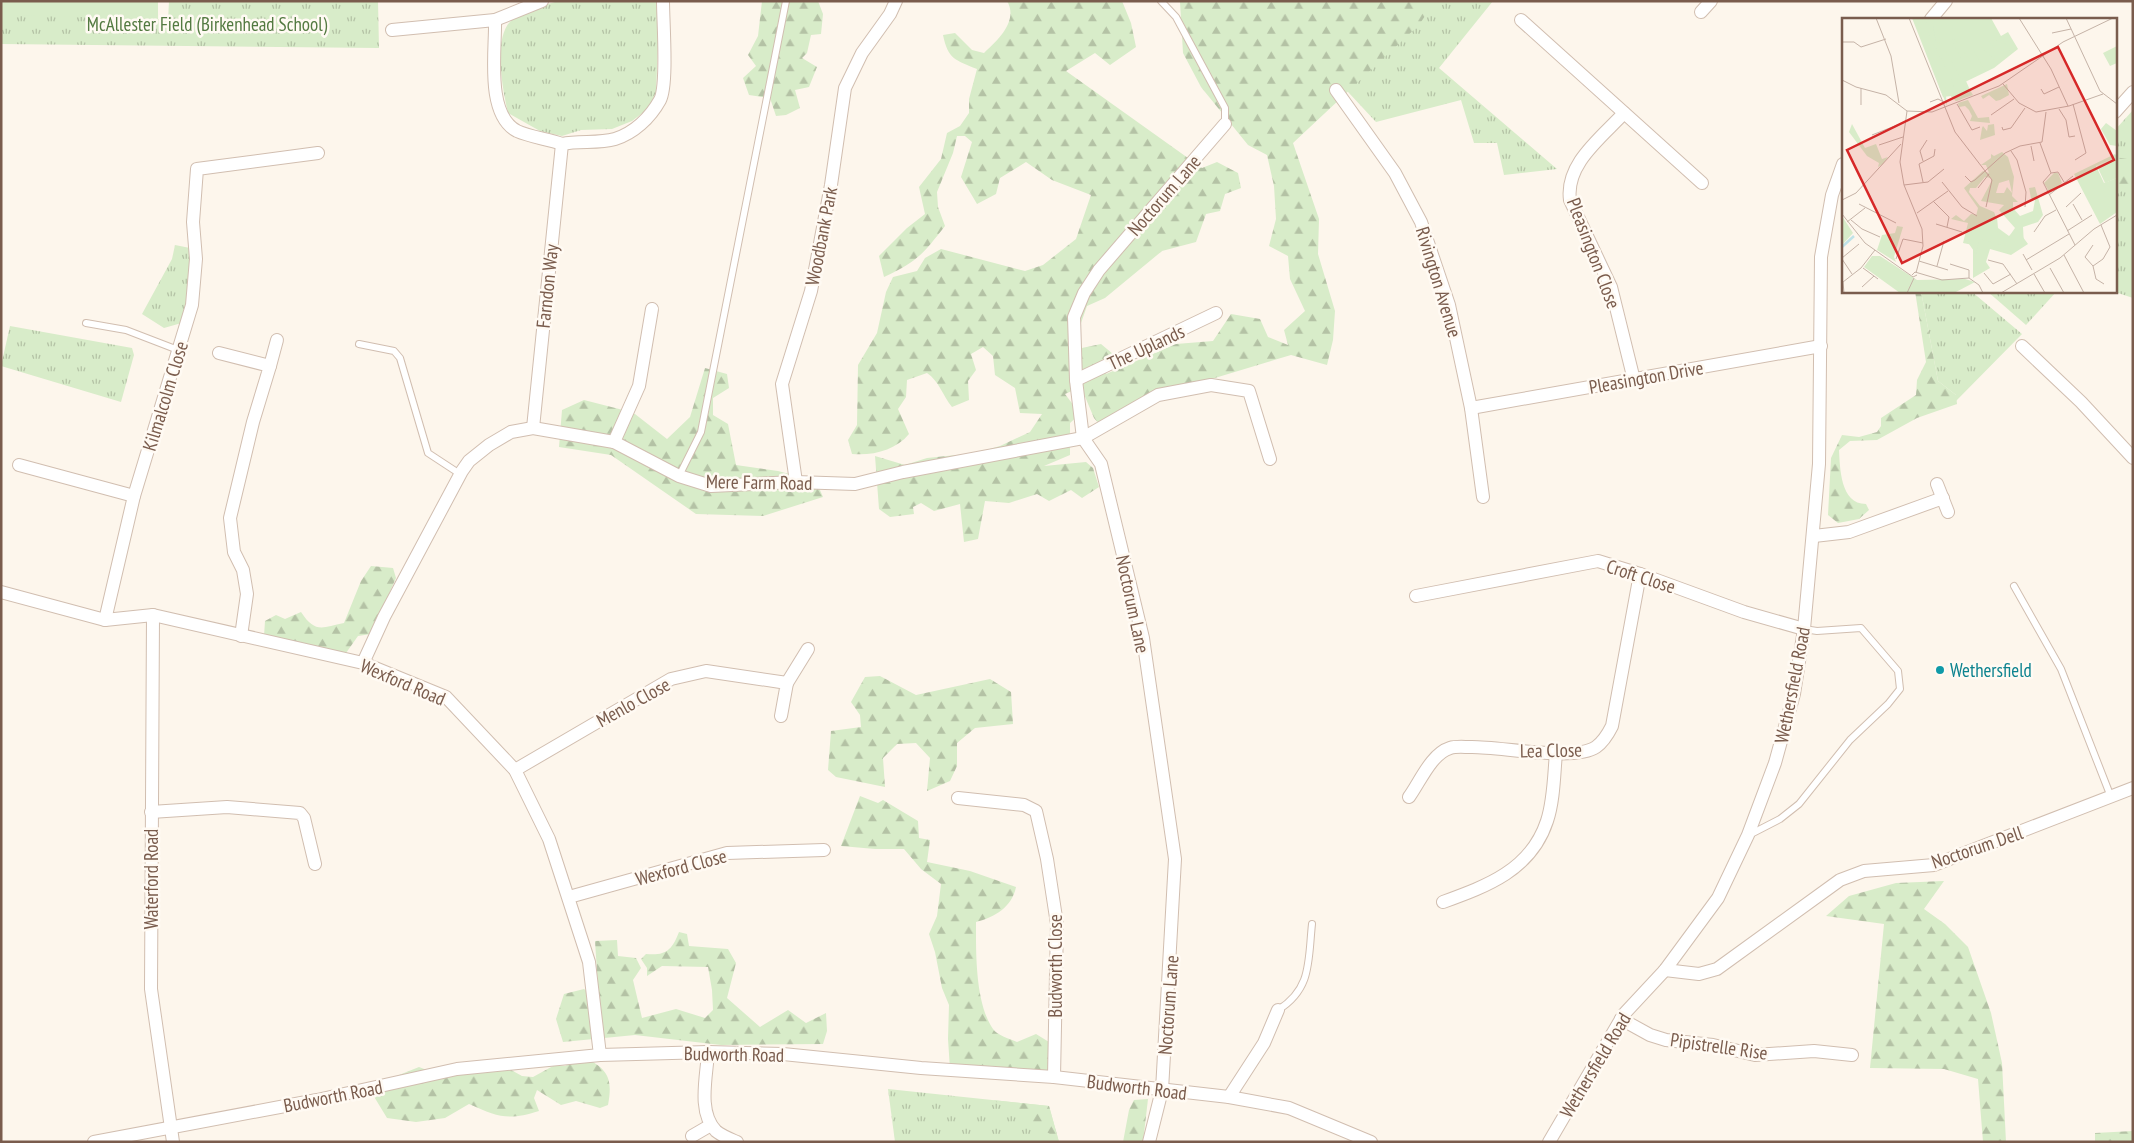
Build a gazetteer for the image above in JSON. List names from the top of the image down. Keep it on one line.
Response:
{"streets":{"street":["Noctorum Lane","Woodbank Park","Pleasington Close","Rivington Avenue","Farndon Way","The Uplands","Pleasington Drive","Kilmalcolm Close","Mere Farm Road","Croft Close","Wexford Road","Wethersfield Road","Menlo Close","Lea Close","Noctorum Dell","Wexford Close","Waterford Road","Budworth Close","Pipistrelle Rise","Budworth Road"]},"crossings":[["Noctorum Lane","The Uplands"],["Noctorum Lane","Mere Farm Road"],["Noctorum Lane","Budworth Road"],["Woodbank Park","Mere Farm Road"],["Pleasington Close","Pleasington Drive"],["Rivington Avenue","Pleasington Drive"],["Farndon Way","Mere Farm Road"],["Pleasington Drive","Wethersfield Road"],["Kilmalcolm Close","Wexford Road"],["Mere Farm Road","Wexford Road"],["Croft Close","Wethersfield Road"],["Croft Close","Lea Close"],["Wexford Road","Menlo Close"],["Wexford Road","Wexford Close"],["Wexford Road","Waterford Road"],["Wexford Road","Budworth Road"],["Wethersfield Road","Noctorum Dell"],["Wethersfield Road","Pipistrelle Rise"],["Waterford Road","Budworth Road"],["Budworth Close","Budworth Road"]],"parks":["McAllester Field (Birkenhead School)"],"places":["Wethersfield"]}
